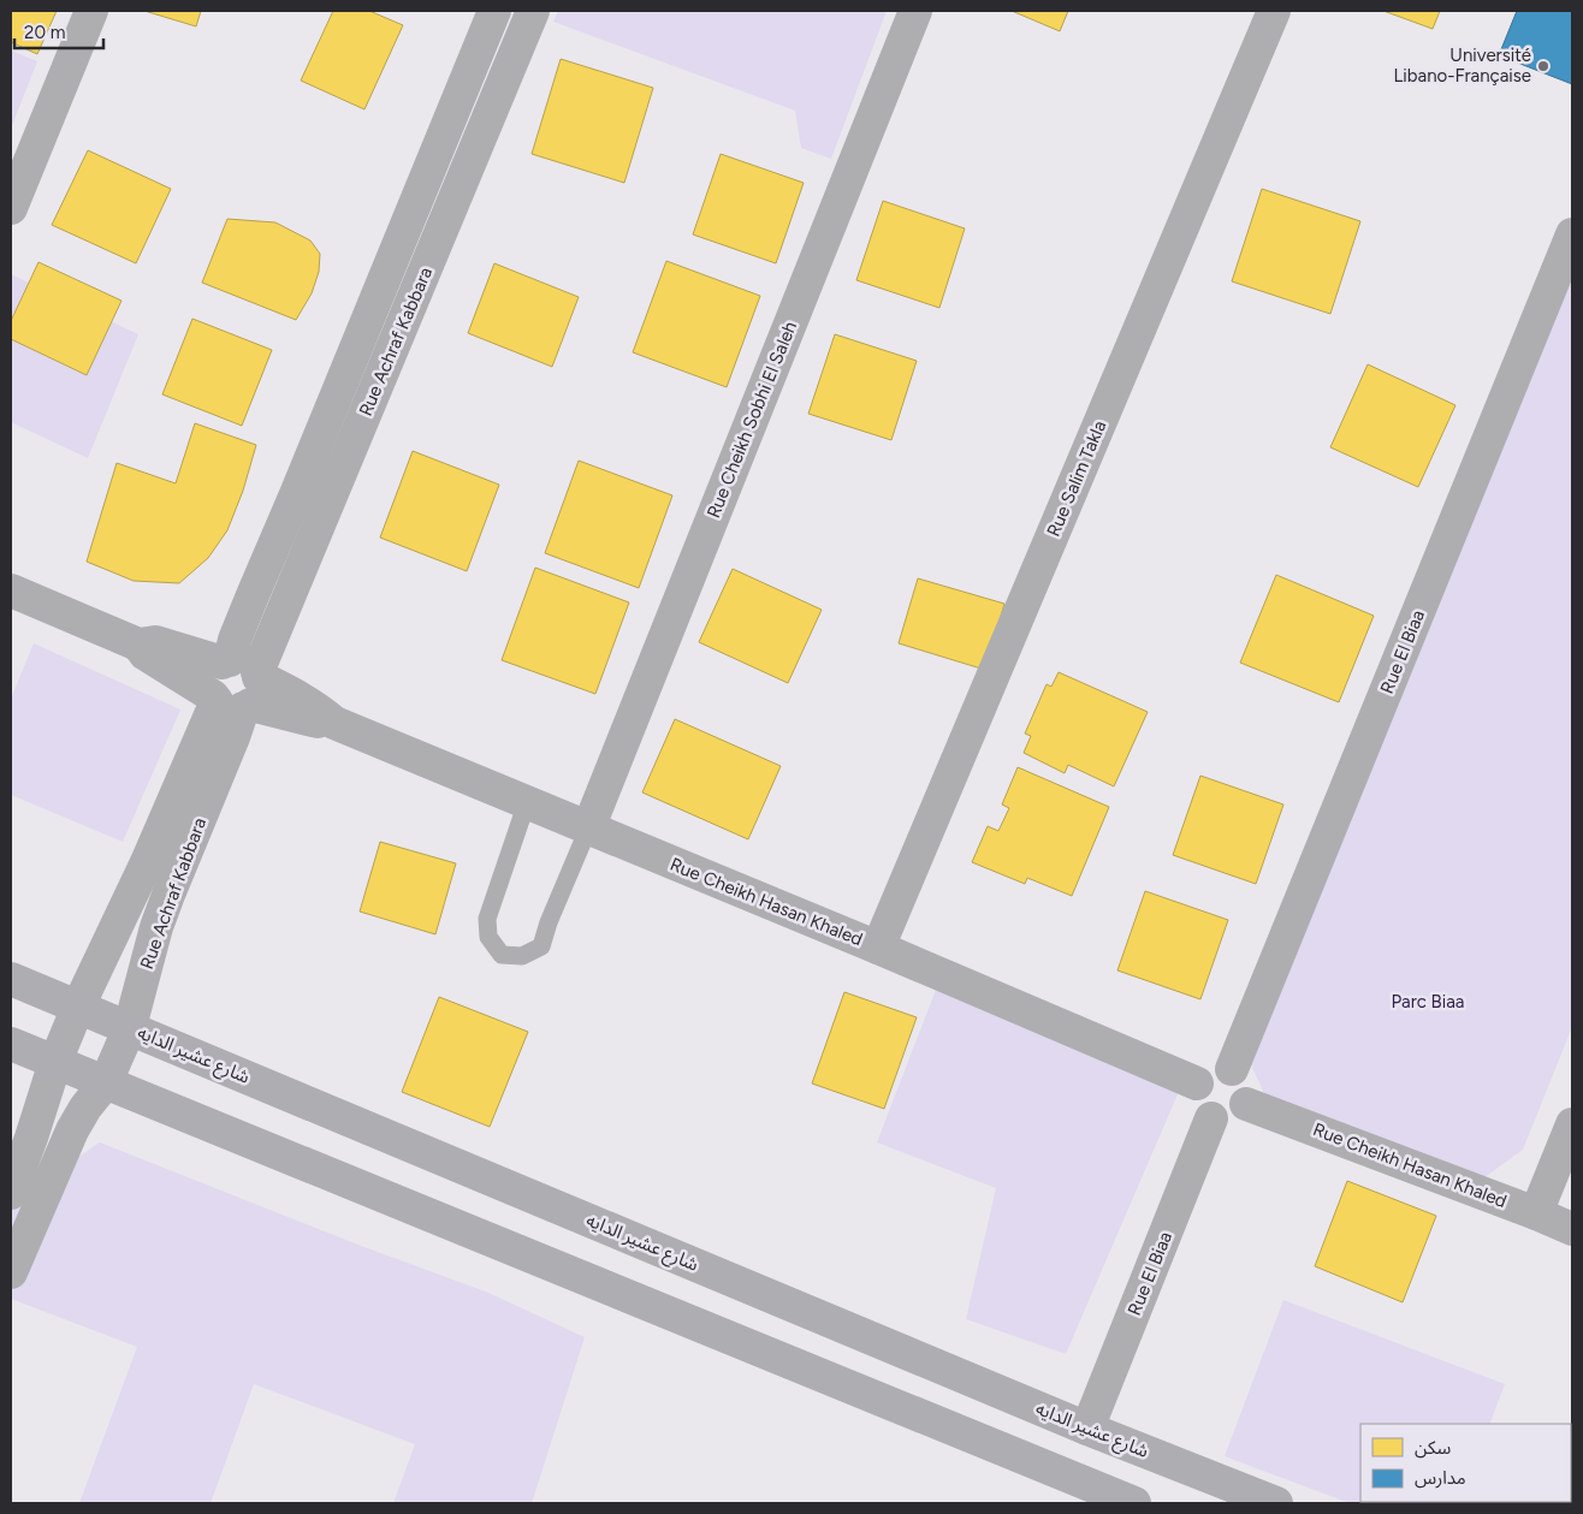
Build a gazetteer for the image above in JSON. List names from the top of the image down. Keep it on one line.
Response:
{"streets":{"street":["Rue Achraf Kabbara","Rue Cheikh Sobhi El Saleh","Rue Salim Takla","Rue El Biaa","Rue Cheikh Hasan Khaled","شارع عشير الدايه"]},"crossings":[["Rue Achraf Kabbara","Rue Cheikh Hasan Khaled"],["Rue Achraf Kabbara","شارع عشير الدايه"],["Rue Cheikh Sobhi El Saleh","Rue Cheikh Hasan Khaled"],["Rue Salim Takla","Rue Cheikh Hasan Khaled"],["Rue El Biaa","Rue Cheikh Hasan Khaled"],["Rue El Biaa","شارع عشير الدايه"]],"parks":["Parc Biaa"],"places":["Université Libano-Française"],"legend":["سكن","مدارس"],"scale_bar":"20 m"}
